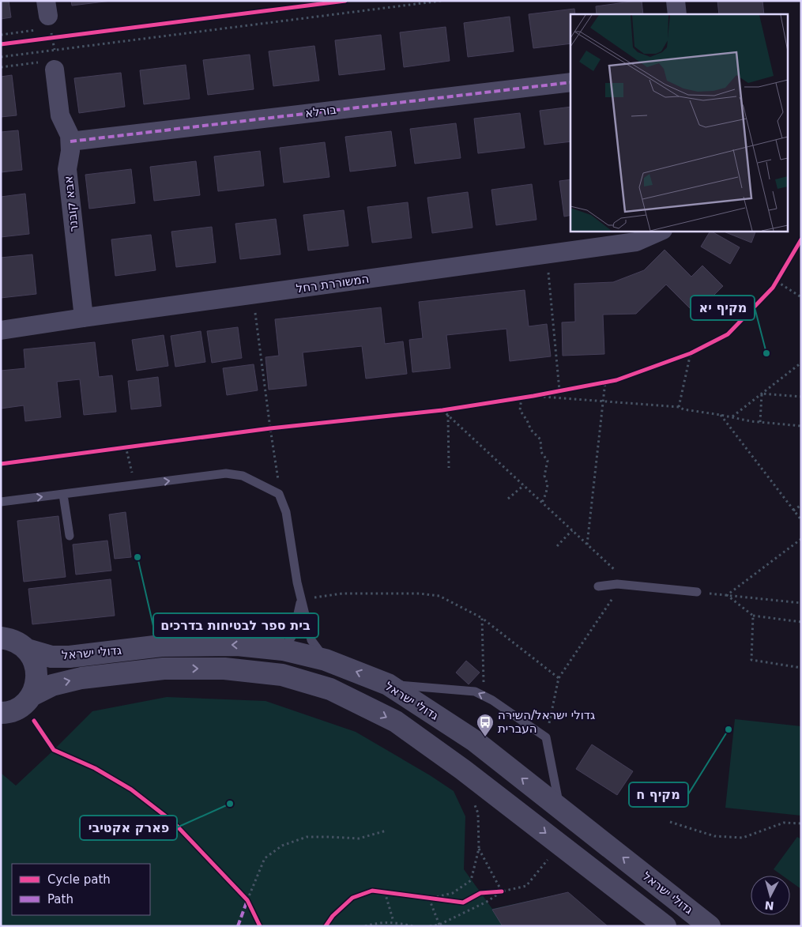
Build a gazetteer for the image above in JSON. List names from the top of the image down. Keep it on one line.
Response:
{"streets":{"street":["בורלא","אבא קובנר","המשוררת רחל","גדולי ישראל"]},"crossings":[["בורלא","אבא קובנר"],["אבא קובנר","המשוררת רחל"]],"places":{"other":["מקיף יא","בית ספר לבטיחות בדרכים","מקיף ח","פארק אקטיבי"],"bus stop":["גדולי ישראל/השירה העברית"]},"legend":["Cycle path","Path"],"north":"bottom"}
